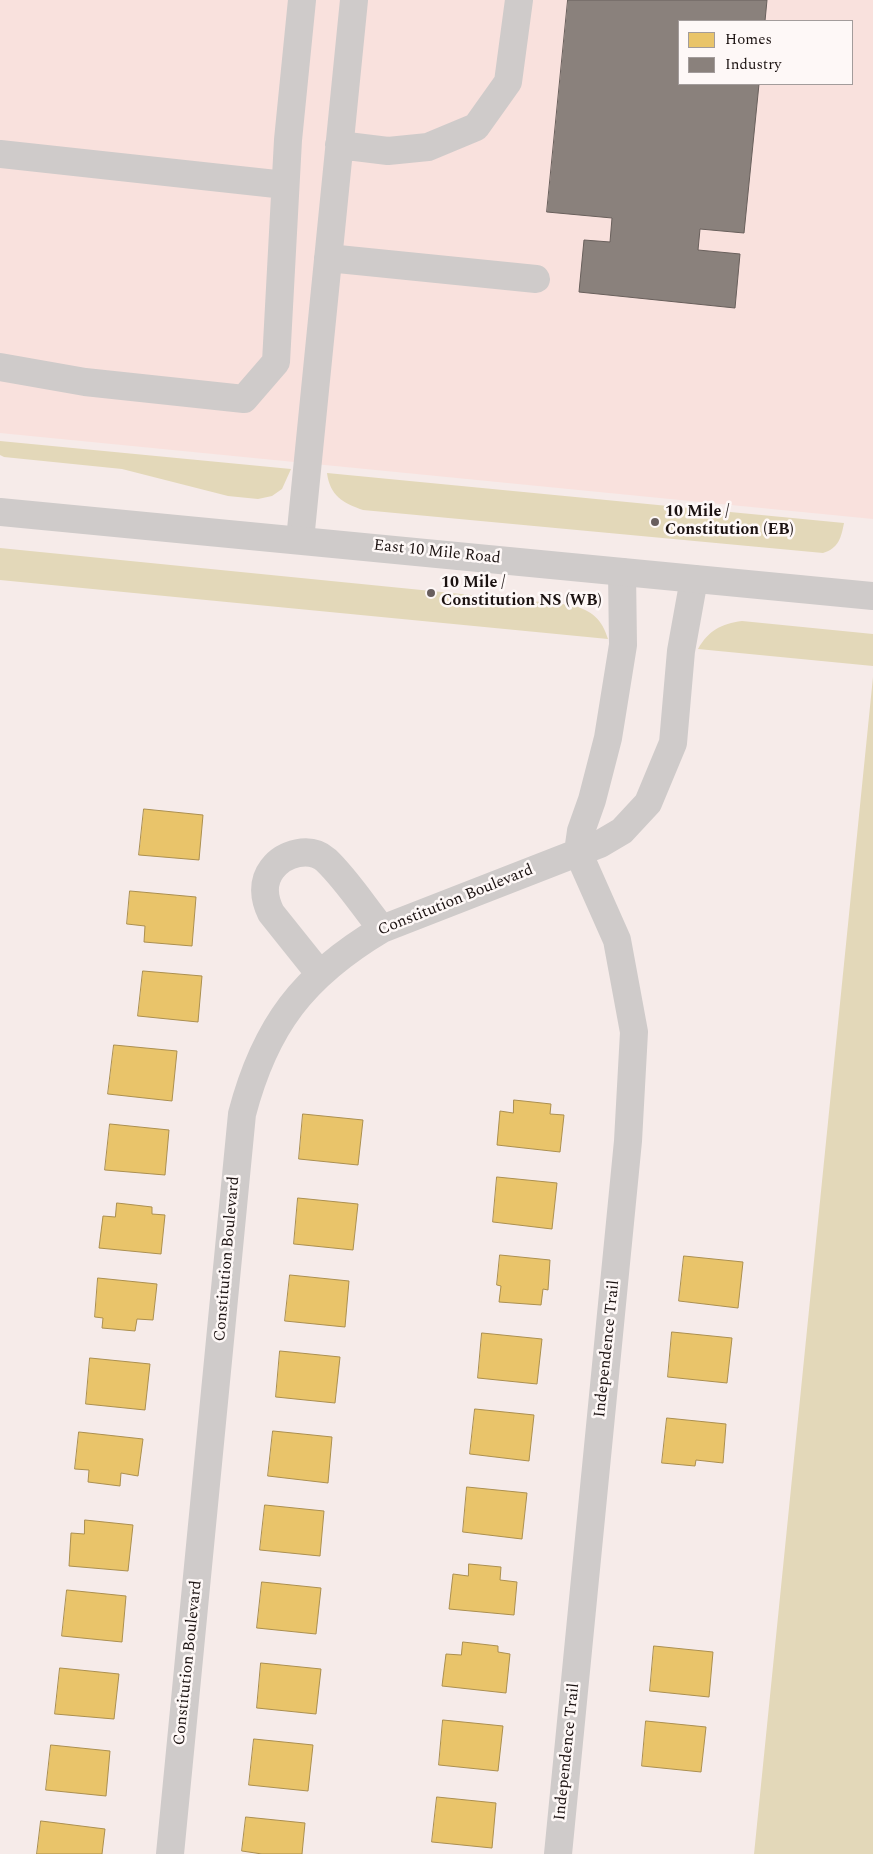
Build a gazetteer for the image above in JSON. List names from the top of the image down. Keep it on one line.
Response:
{"streets":{"street":["East 10 Mile Road","Constitution Boulevard","Independence Trail"]},"crossings":[["East 10 Mile Road","Constitution Boulevard"],["Constitution Boulevard","Independence Trail"]],"places":["10 Mile / Constitution (EB)","10 Mile / Constitution NS (WB)"],"legend":["Homes","Industry"]}
